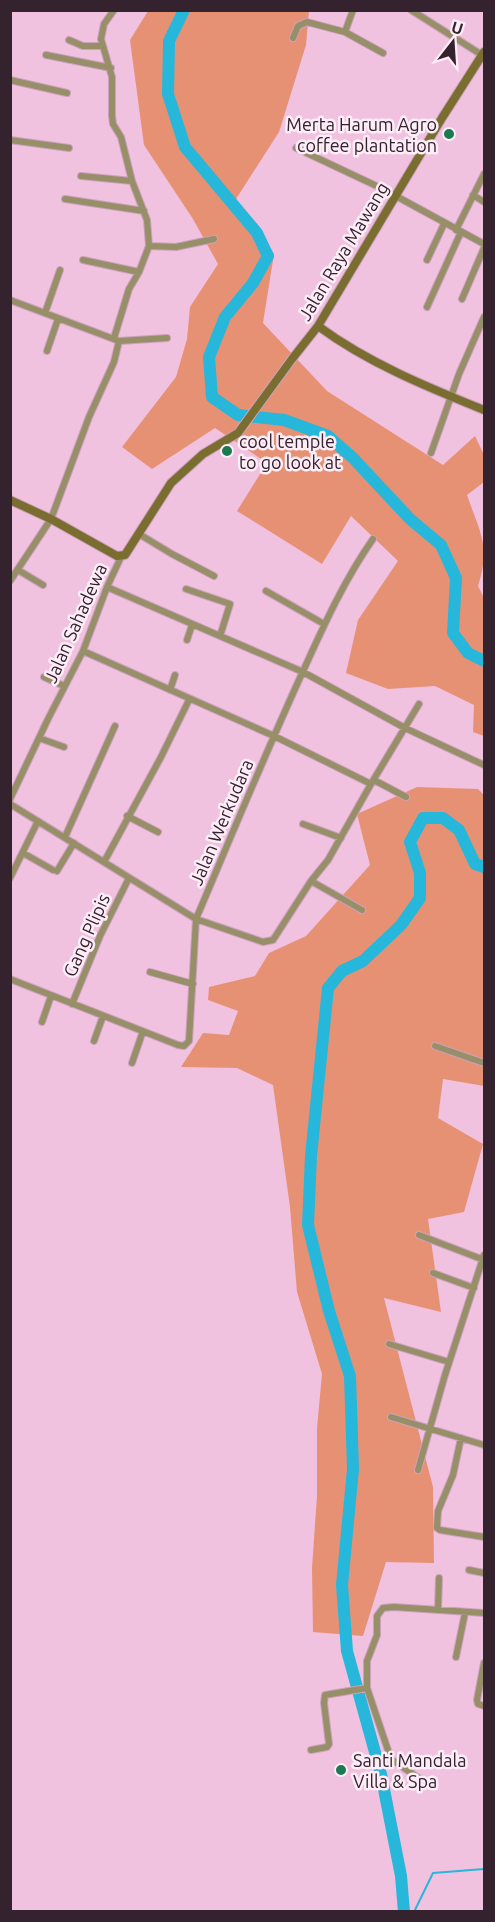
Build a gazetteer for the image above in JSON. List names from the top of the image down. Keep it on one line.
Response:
{"streets":{"main road":["Jalan Raya Mawang"],"street":["Jalan Sahadewa","Jalan Werkudara","Gang Plipis"]},"crossings":[["Jalan Raya Mawang","Jalan Sahadewa"]],"places":["Merta Harum Agro coffee plantation","cool temple to go look at","Santi Mandala Villa & Spa"],"north":"top"}
